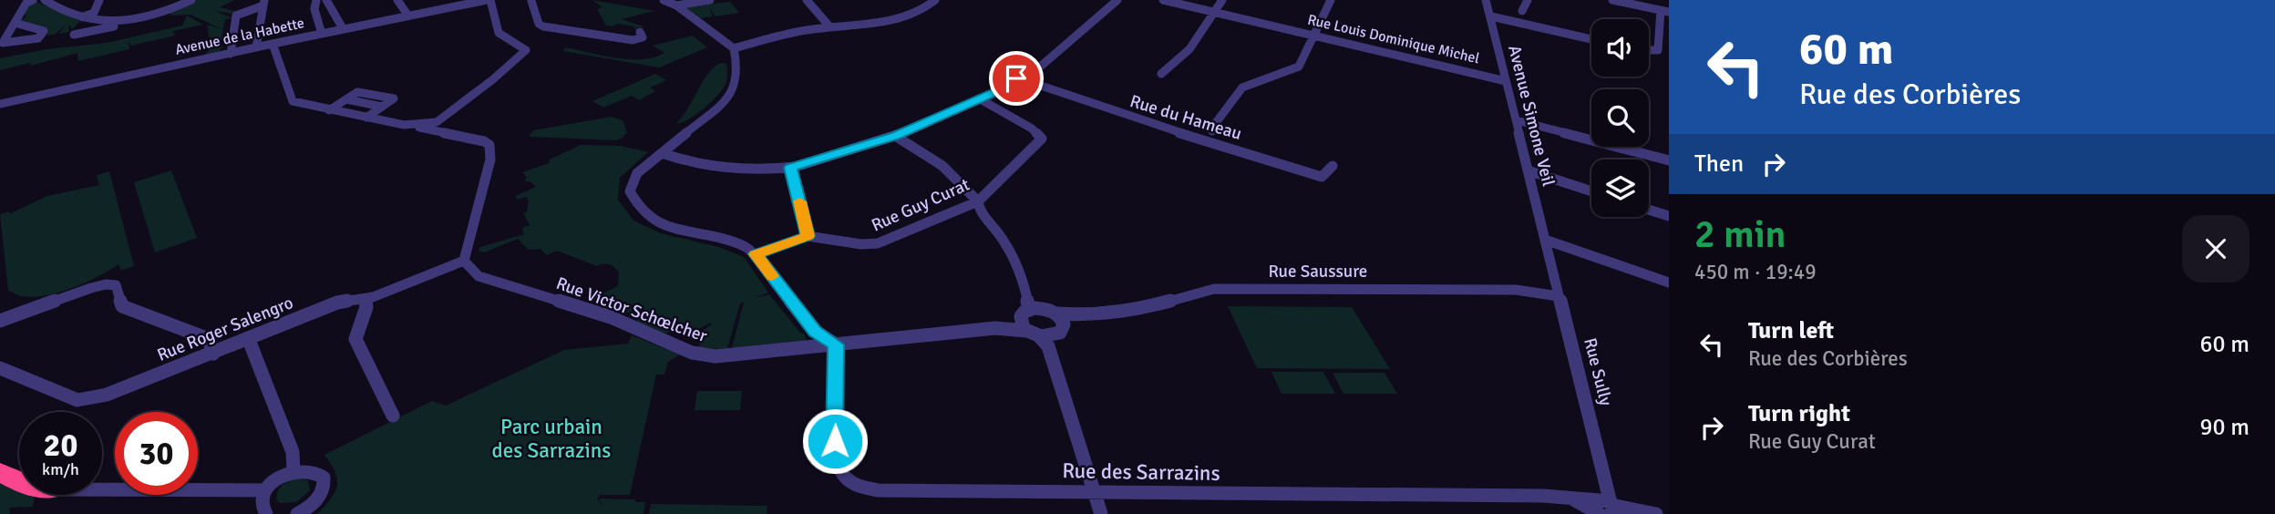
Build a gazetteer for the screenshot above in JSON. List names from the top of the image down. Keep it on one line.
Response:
{"streets":{"street":["Avenue de la Habette","Rue Louis Dominique Michel","Avenue Simone Veil","Rue du Hameau","Rue Guy Curat","Rue Saussure","Rue Victor Schœlcher","Rue Roger Salengro","Rue Sully","Rue des Sarrazins"]},"crossings":[["Rue Louis Dominique Michel","Avenue Simone Veil"],["Avenue Simone Veil","Rue Sully"],["Rue Saussure","Rue Sully"],["Rue Victor Schœlcher","Rue Roger Salengro"],["Rue Victor Schœlcher","Rue des Sarrazins"],["Rue Sully","Rue des Sarrazins"]],"parks":["Parc urbain des Sarrazins"],"page":{"turn":["60 m","Rue des Corbières"],"then":"Then","heading":["2 min","450 m · 19:49"],"list":[{"name":"Turn left","note":"Rue des Corbières","value":"60 m"},{"name":"Turn right","note":"Rue Guy Curat","value":"90 m"}],"speed":"20 km/h","limit":"30"}}
